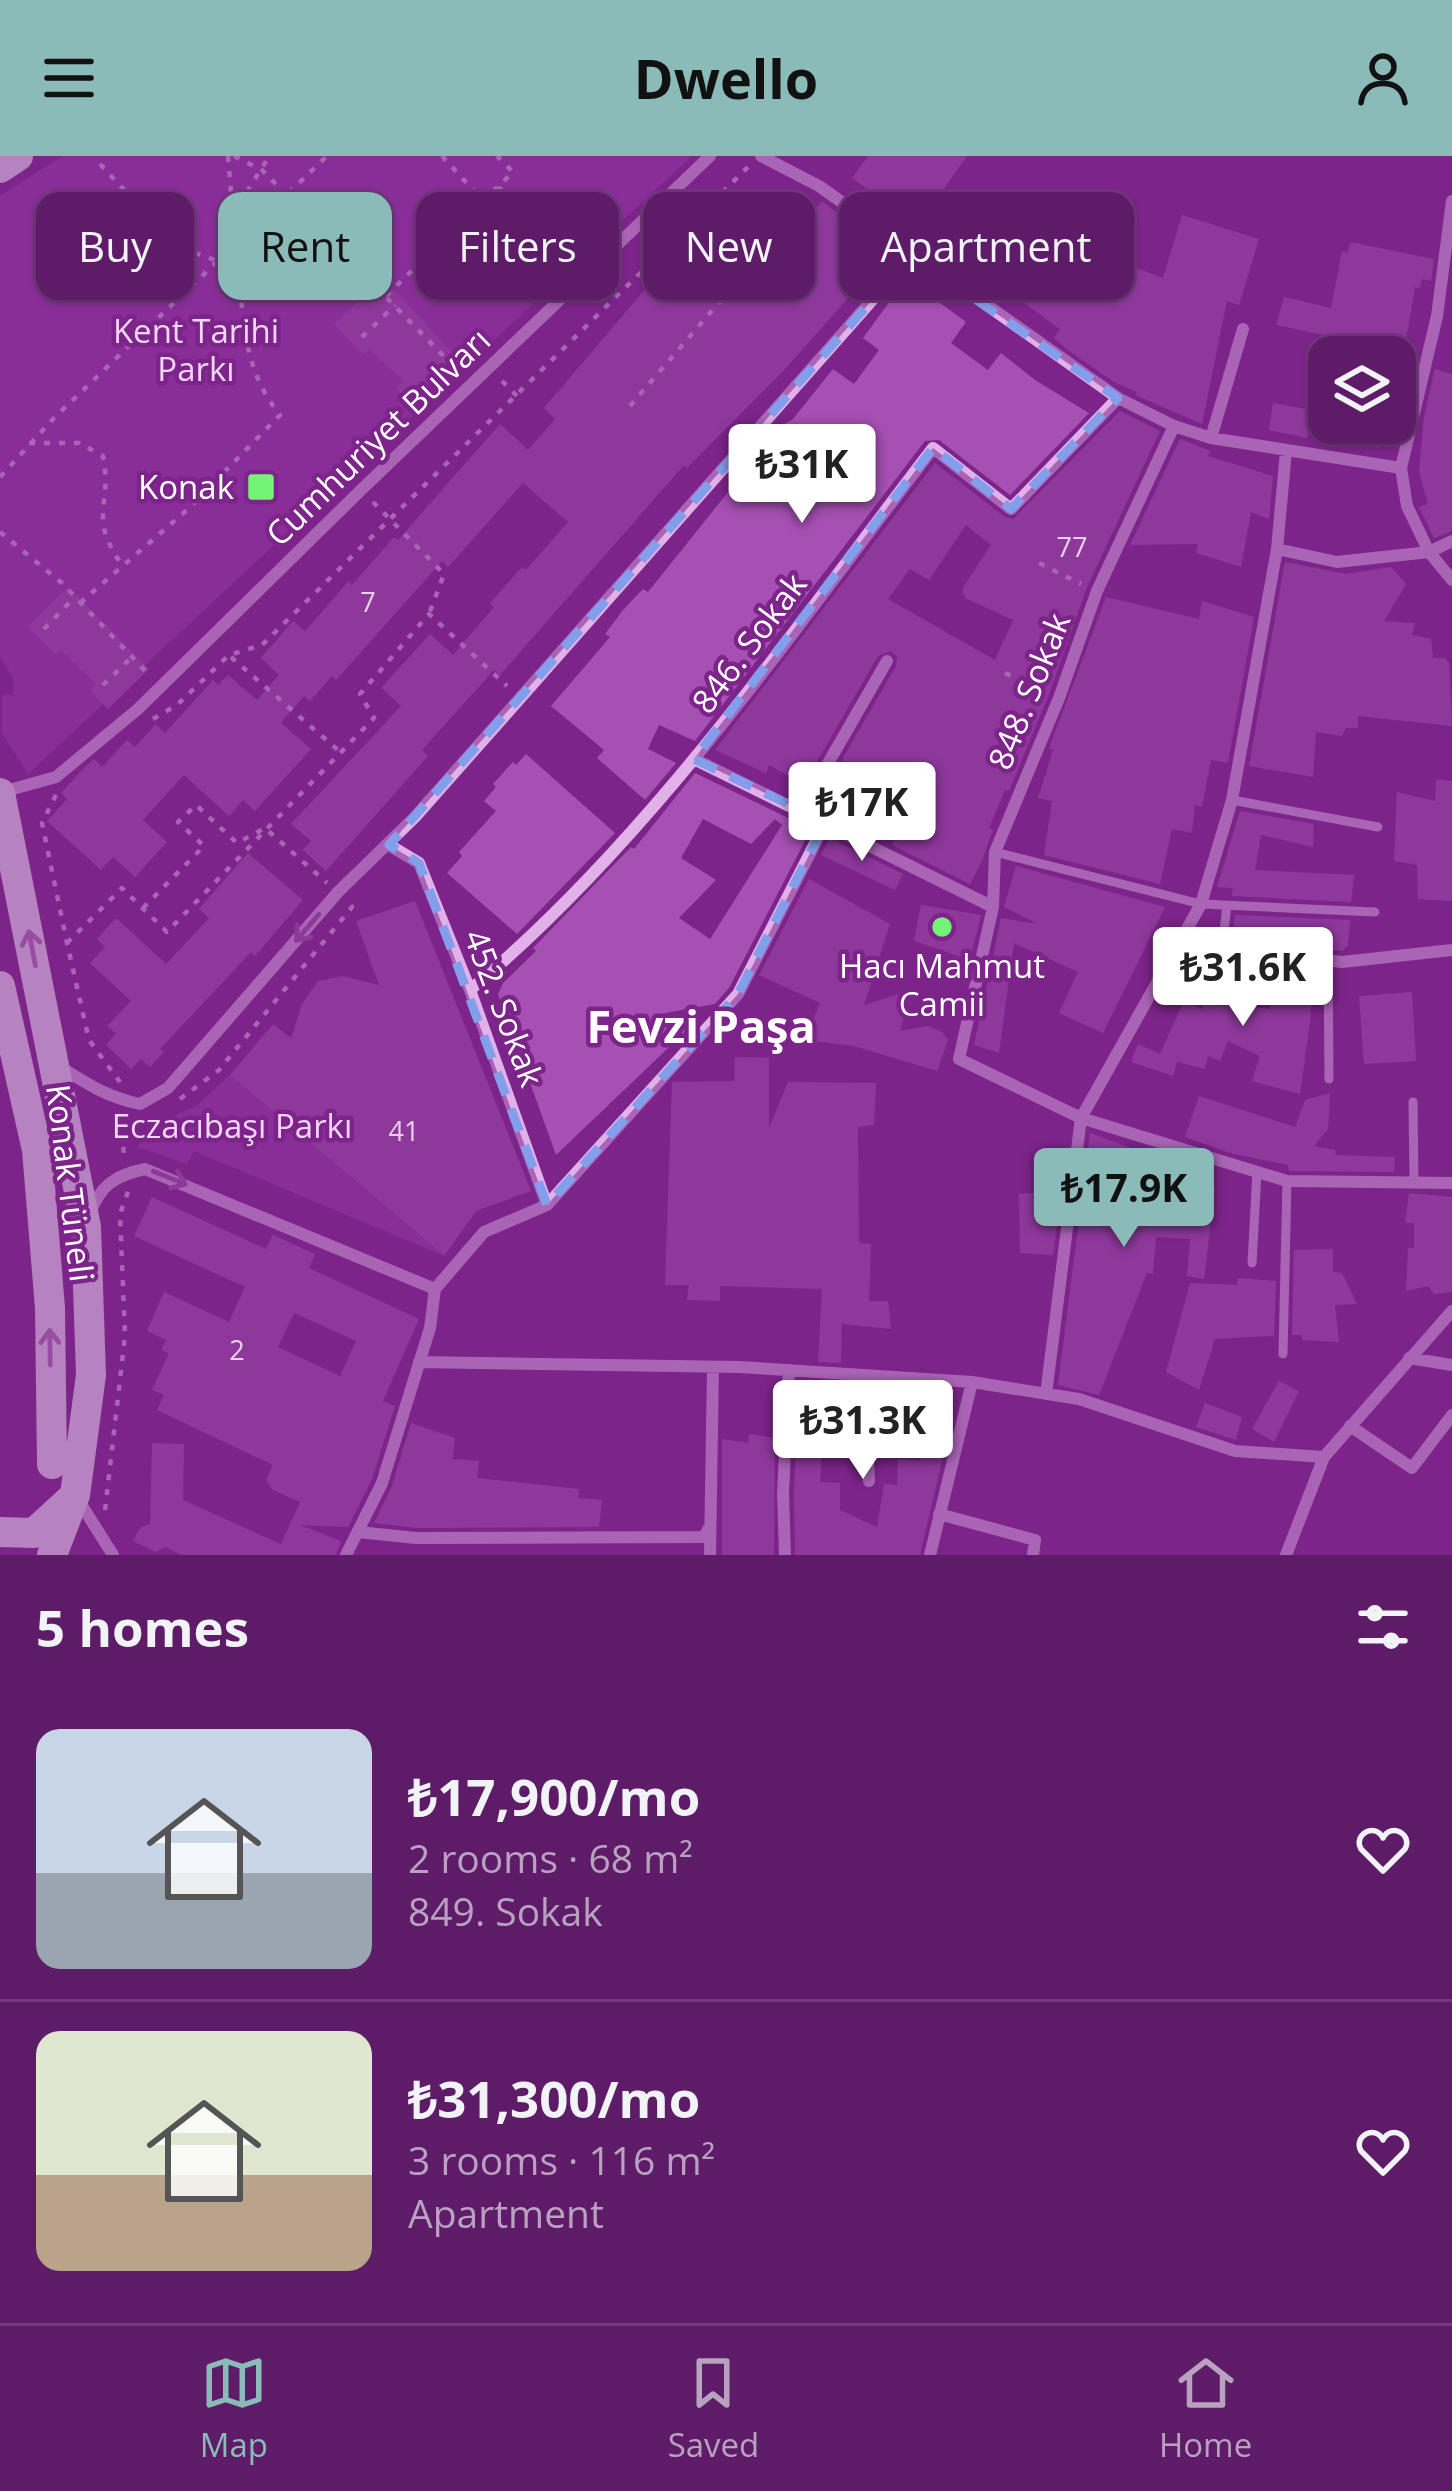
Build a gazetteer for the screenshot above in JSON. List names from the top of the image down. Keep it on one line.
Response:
{"streets":{"main road":["Konak Tüneli"],"street":["Cumhuriyet Bulvarı","846. Sokak","848. Sokak","452. Sokak"]},"crossings":[["846. Sokak","452. Sokak"]],"districts":["Fevzi Paşa"],"parks":["Kent Tarihi Parkı","Eczacıbaşı Parkı"],"places":{"transit":["Konak"],"other":["Hacı Mahmut Camii"]},"house_numbers":["77","7","41","2"],"page":{"header":"Dwello","chip":["Buy","Rent","Filters","New","Apartment"],"price":["₺31K","₺17K","₺31.6K","₺17.9K","₺31.3K"],"heading":"5 homes","list":[{"name":"₺17,900/mo","note":"2 rooms · 68 m² · 849. Sokak"},{"name":"₺31,300/mo","note":"3 rooms · 116 m² · Apartment"}],"tabs":["Map","Saved","Home"]}}
